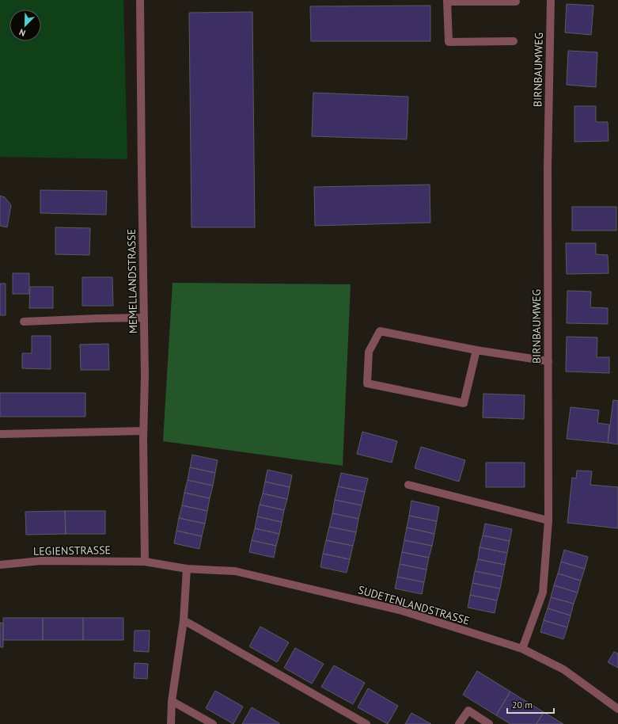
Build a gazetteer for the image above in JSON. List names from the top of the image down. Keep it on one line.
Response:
{"streets":{"street":["BIRNBAUMWEG","MEMELLANDSTRASSE","LEGIENSTRASSE","SUDETENLANDSTRASSE"]},"crossings":[["BIRNBAUMWEG","SUDETENLANDSTRASSE"],["MEMELLANDSTRASSE","LEGIENSTRASSE"],["MEMELLANDSTRASSE","SUDETENLANDSTRASSE"],["LEGIENSTRASSE","SUDETENLANDSTRASSE"]],"scale_bar":"20 m","north":"bottom left"}
